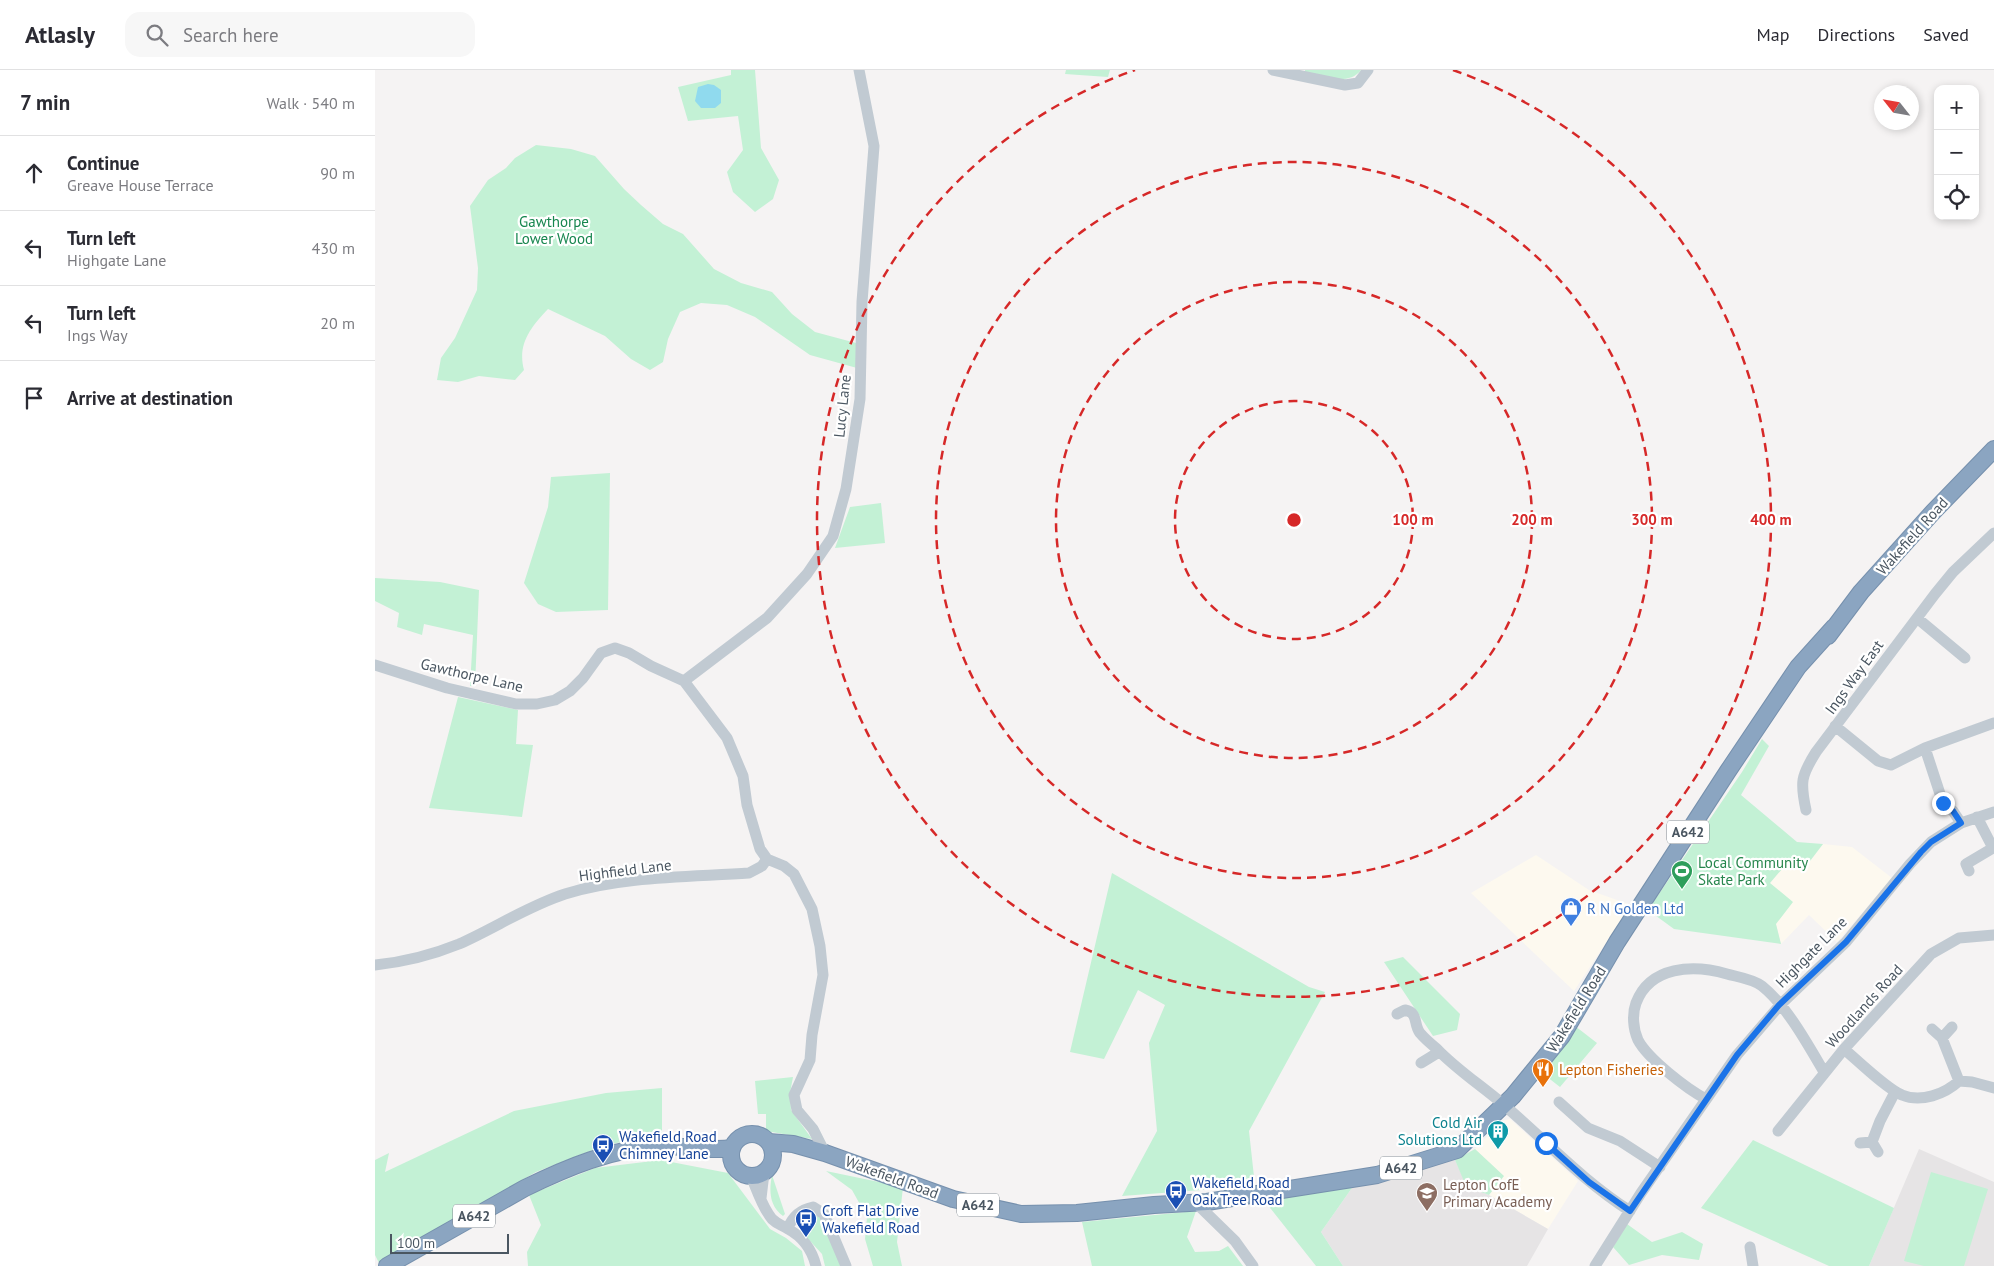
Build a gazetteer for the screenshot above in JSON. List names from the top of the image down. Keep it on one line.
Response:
{"streets":{"highway":["Wakefield Road","A642"],"street":["Lucy Lane","Gawthorpe Lane","Ings Way East","Highfield Lane","Highgate Lane","Woodlands Road"]},"crossings":[["Lucy Lane","Gawthorpe Lane"],["Wakefield Road","A642"]],"parks":["Gawthorpe Lower Wood"],"places":{"sports":["Local Community Skate Park"],"shop":["R N Golden Ltd"],"restaurant":["Lepton Fisheries"],"building":["Cold Air Solutions Ltd"],"bus stop":["Wakefield Road Chimney Lane","Wakefield Road Oak Tree Road","Croft Flat Drive Wakefield Road"],"school or university":["Lepton CofE Primary Academy"]},"scale_bar":"100 m","north":"top left","page":{"header":"Atlasly","search":"Search here","nav":["Map","Directions","Saved"],"heading":["7 min","Walk · 540 m"],"map_buttons":["+","−"],"list":[["Continue","Greave House Terrace","90 m"],["Turn left","Highgate Lane","430 m"],["Turn left","Ings Way","20 m"],"Arrive at destination"],"scale":"100 m"},"rings":["100 m","200 m","300 m","400 m"]}
